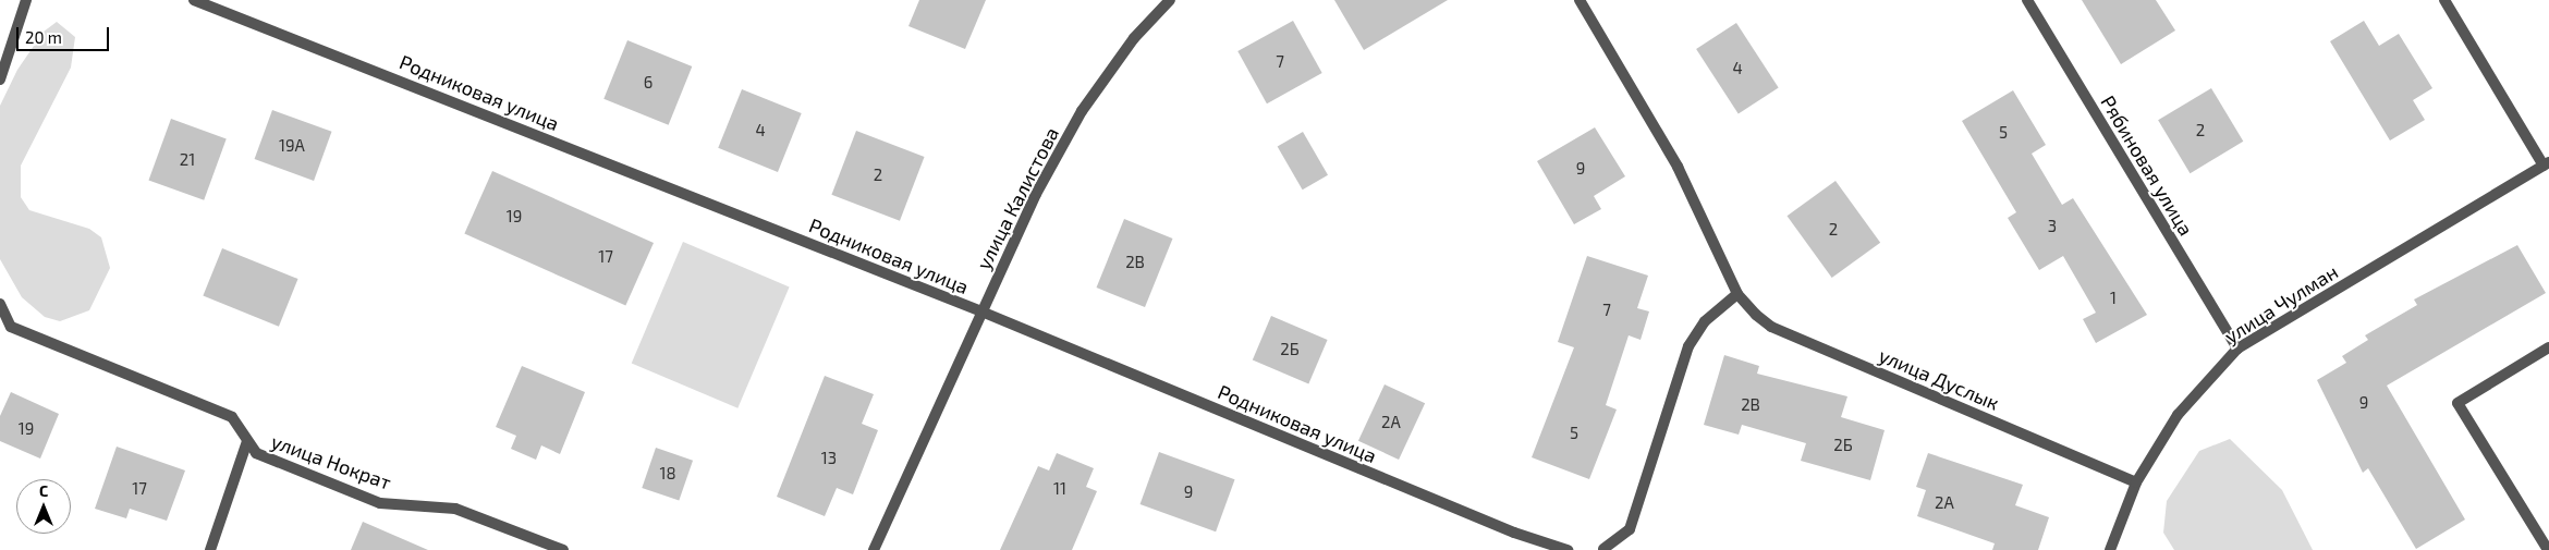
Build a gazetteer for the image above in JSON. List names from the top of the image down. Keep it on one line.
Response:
{"streets":{"street":["Родниковая улица","Рябиновая улица","улица Калистова","улица Чулман","улица Дуслык","улица Нократ"]},"crossings":[["Родниковая улица","улица Калистова"],["Рябиновая улица","улица Чулман"],["улица Чулман","улица Дуслык"]],"house_numbers":["7","4","6","4","2","5","19А","21","9","2","19","3","2","17","2В","1","7","2Б","9","2В","2А","19","5","2Б","13","18","17","11","9","2А"],"scale_bar":"20 m","north":"top"}
